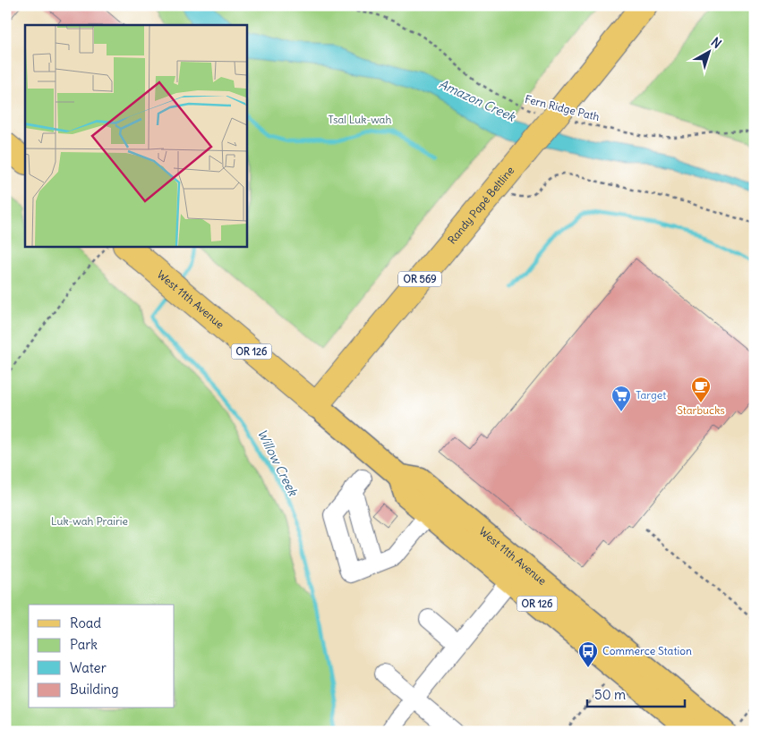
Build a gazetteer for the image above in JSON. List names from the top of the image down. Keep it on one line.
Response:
{"streets":{"highway":["Randy Papé Beltline","OR 569","West 11th Avenue","OR 126"],"path":["Fern Ridge Path"]},"crossings":[["Fern Ridge Path","Randy Papé Beltline"],["Randy Papé Beltline","West 11th Avenue"]],"water":["Amazon Creek","Willow Creek"],"parks":["Tsal Luk-wah","Luk-wah Prairie"],"places":{"cafe":["Starbucks"],"supermarket":["Target"],"bus stop":["Commerce Station"]},"legend":["Road","Park","Water","Building"],"scale_bar":"50 m","north":"top right"}
